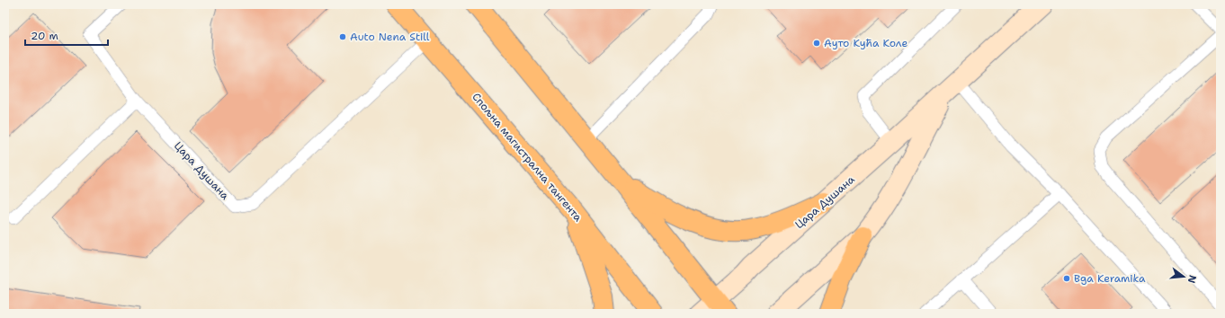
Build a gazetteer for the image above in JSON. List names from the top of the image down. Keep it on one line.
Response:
{"streets":{"main road":["Спољна магистрална тангента","Цара Душана"]},"crossings":[["Спољна магистрална тангента","Цара Душана"]],"places":["Auto Nena Still","Ауто Кућа Коле","Bga Keramika"],"scale_bar":"20 m","north":"right"}
